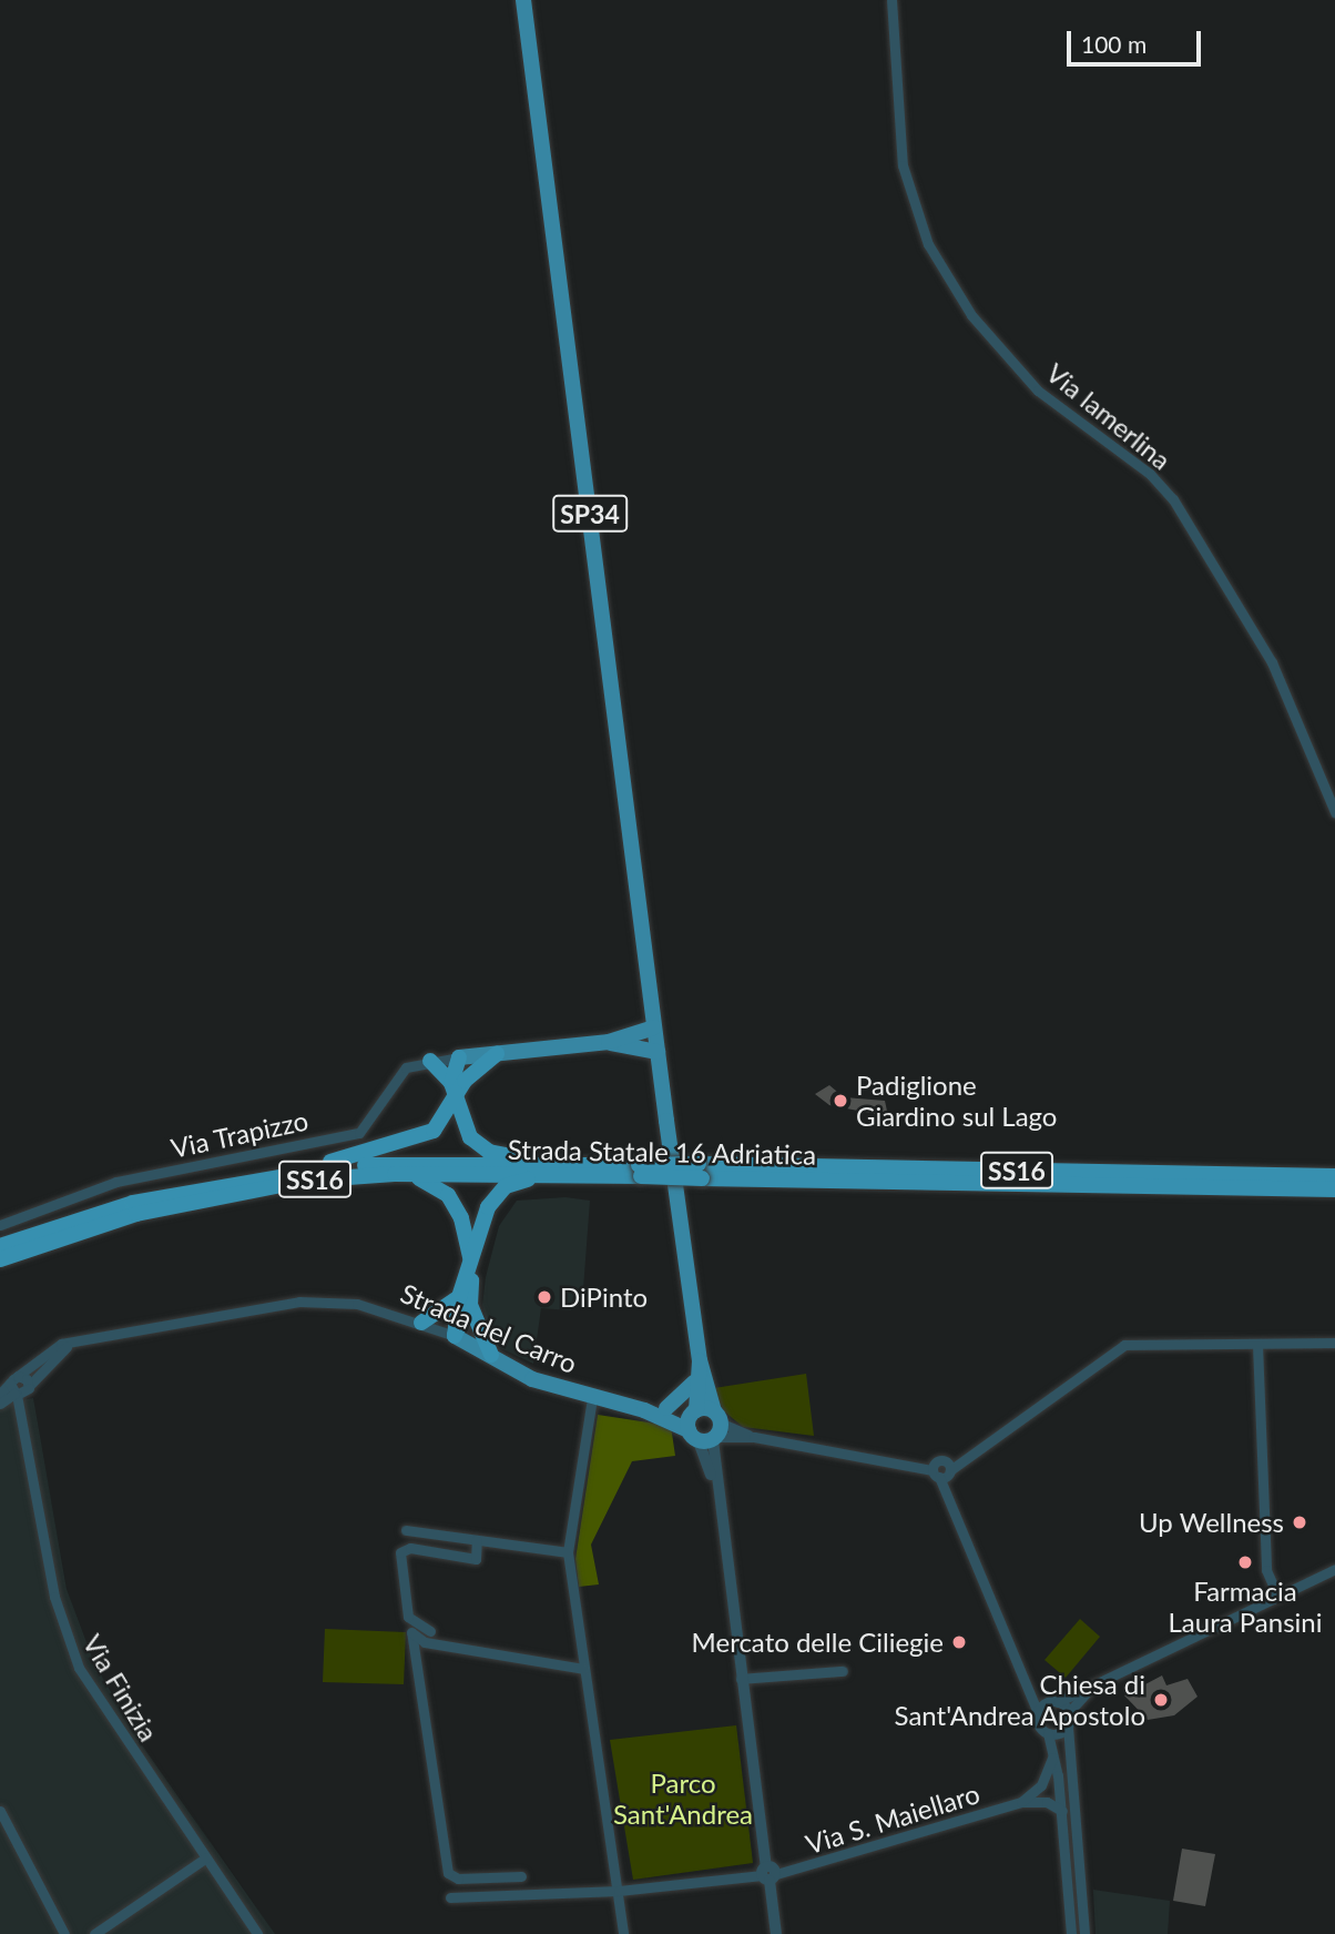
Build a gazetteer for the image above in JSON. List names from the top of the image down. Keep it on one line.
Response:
{"streets":{"highway":["Strada Statale 16 Adriatica","SS16"],"main road":["SP34","Strada del Carro"],"street":["Via lamerlina","Via Trapizzo","Via Finizia","Via S. Maiellaro"]},"crossings":[["Strada del Carro","Via Finizia"]],"parks":["Parco Sant'Andrea"],"places":["Padiglione Giardino sul Lago","DiPinto","Up Wellness","Farmacia Laura Pansini","Mercato delle Ciliegie","Chiesa di Sant'Andrea Apostolo"],"scale_bar":"100 m"}
